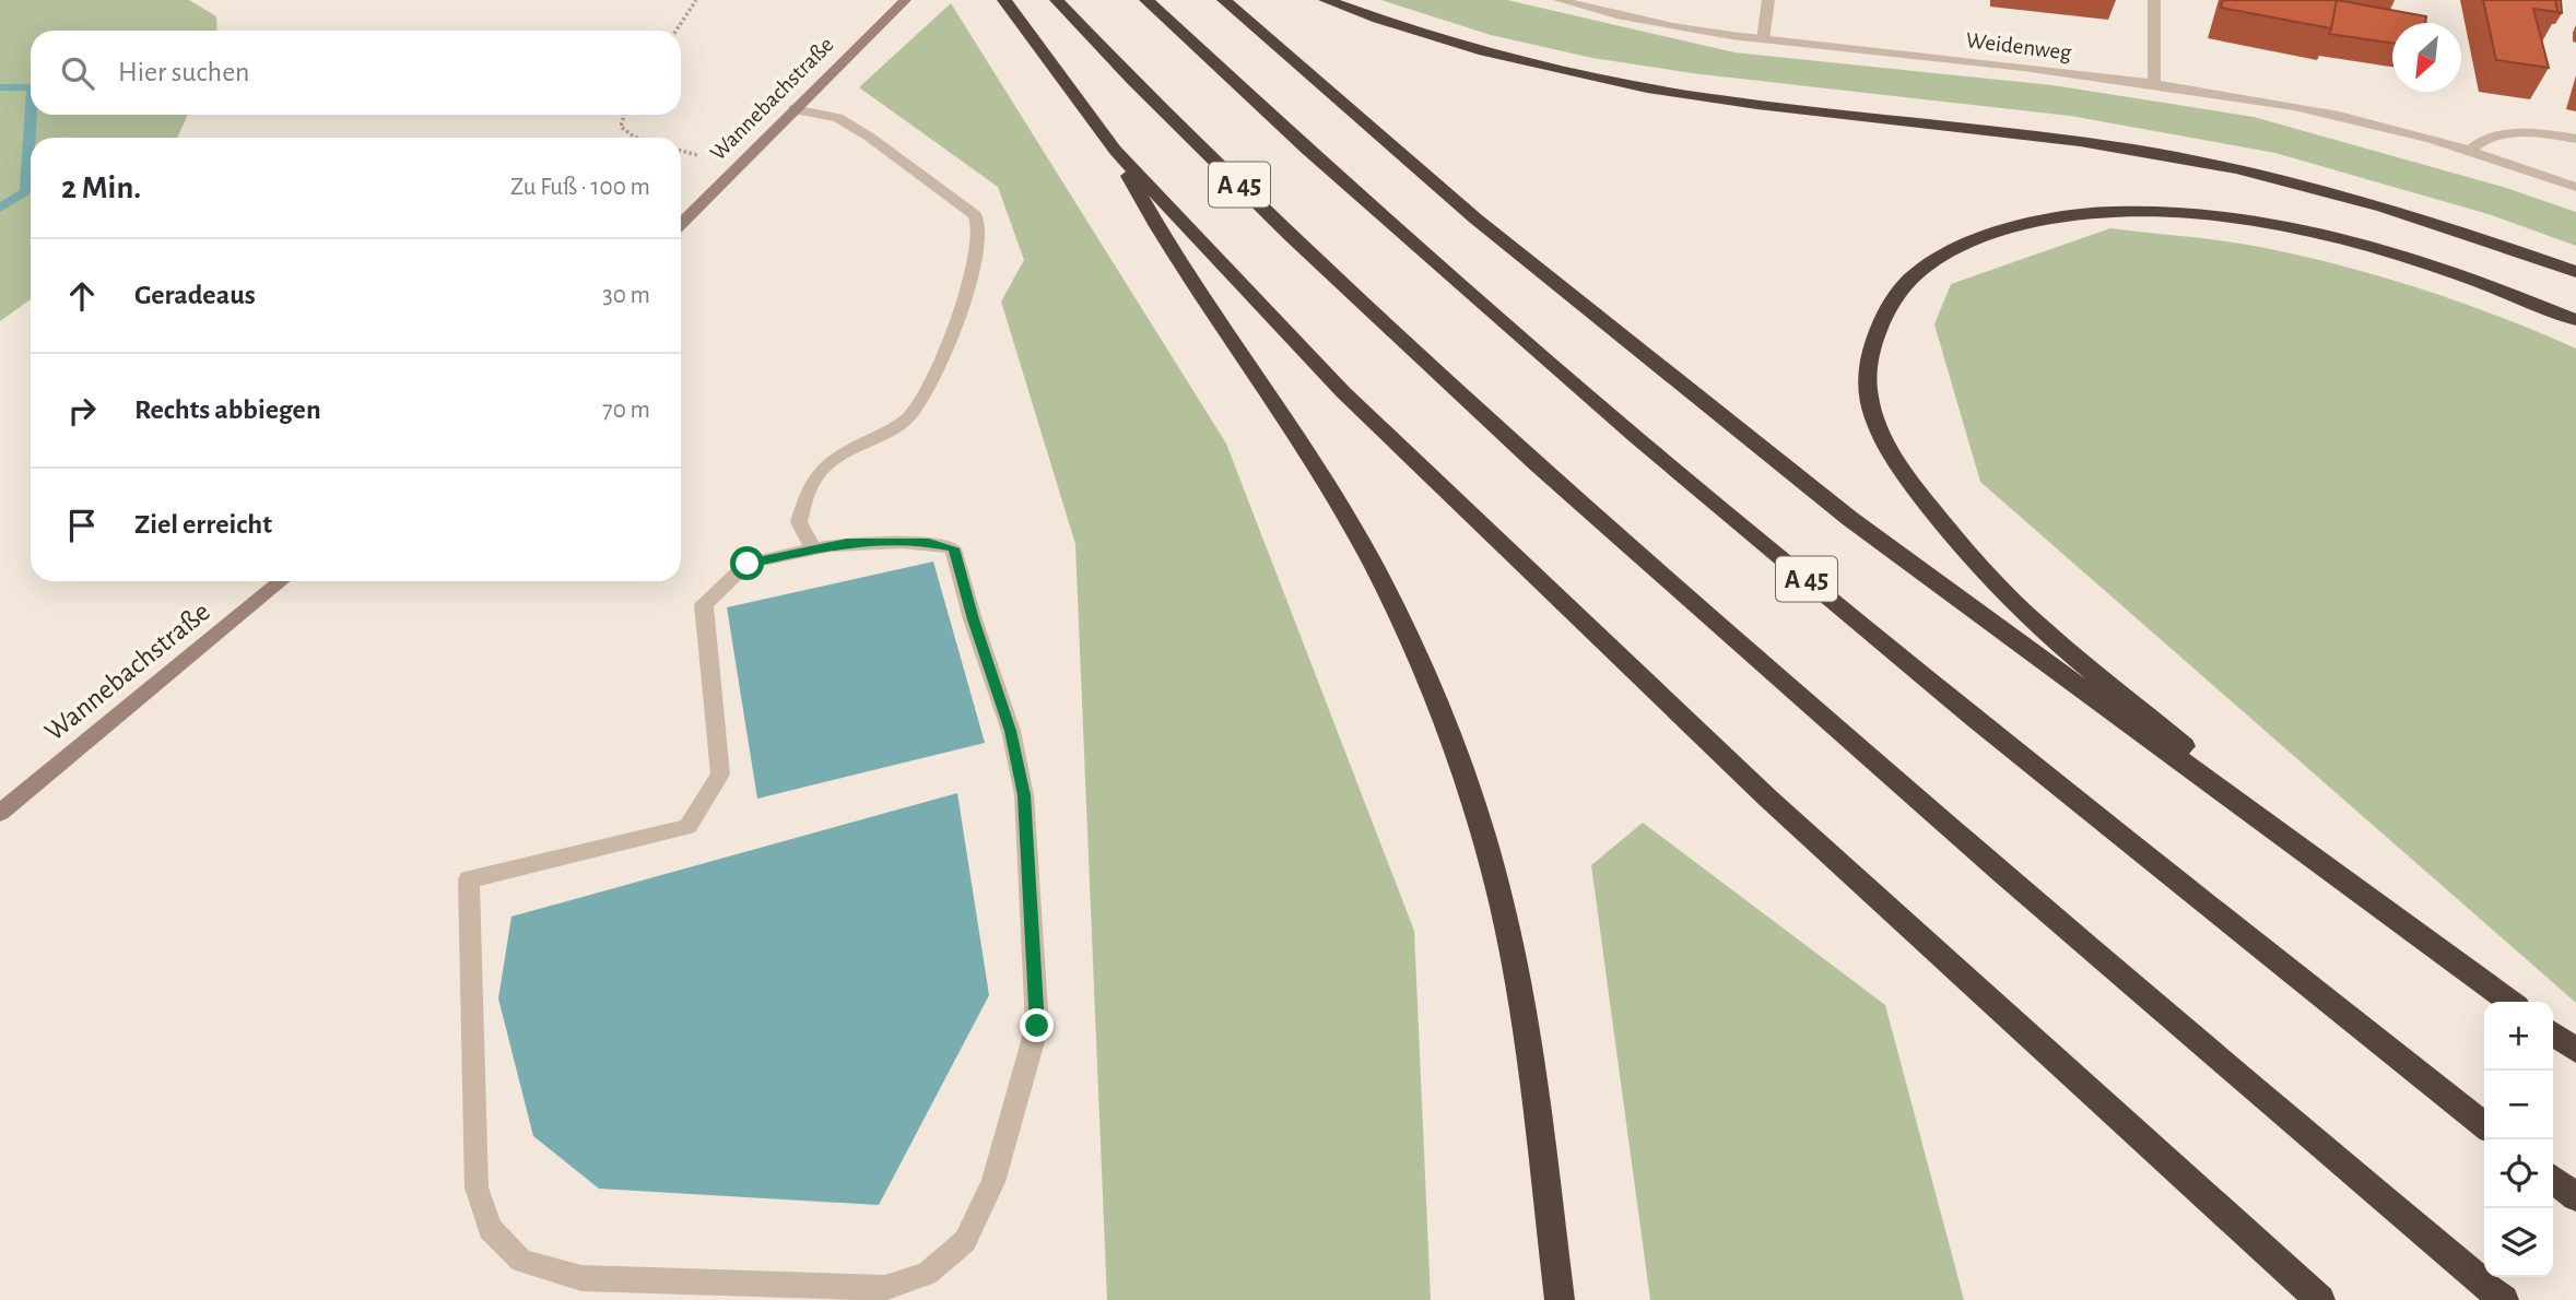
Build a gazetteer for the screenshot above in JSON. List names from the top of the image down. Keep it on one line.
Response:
{"streets":{"highway":["A 45"],"main road":["Wannebachstraße"],"street":["Weidenweg"]},"north":"bottom left","page":{"search":"Hier suchen","heading":["2 Min.","Zu Fuß · 100 m"],"list":[["Geradeaus","30 m"],["Rechts abbiegen","70 m"],"Ziel erreicht"],"map_buttons":["+","−"]}}
